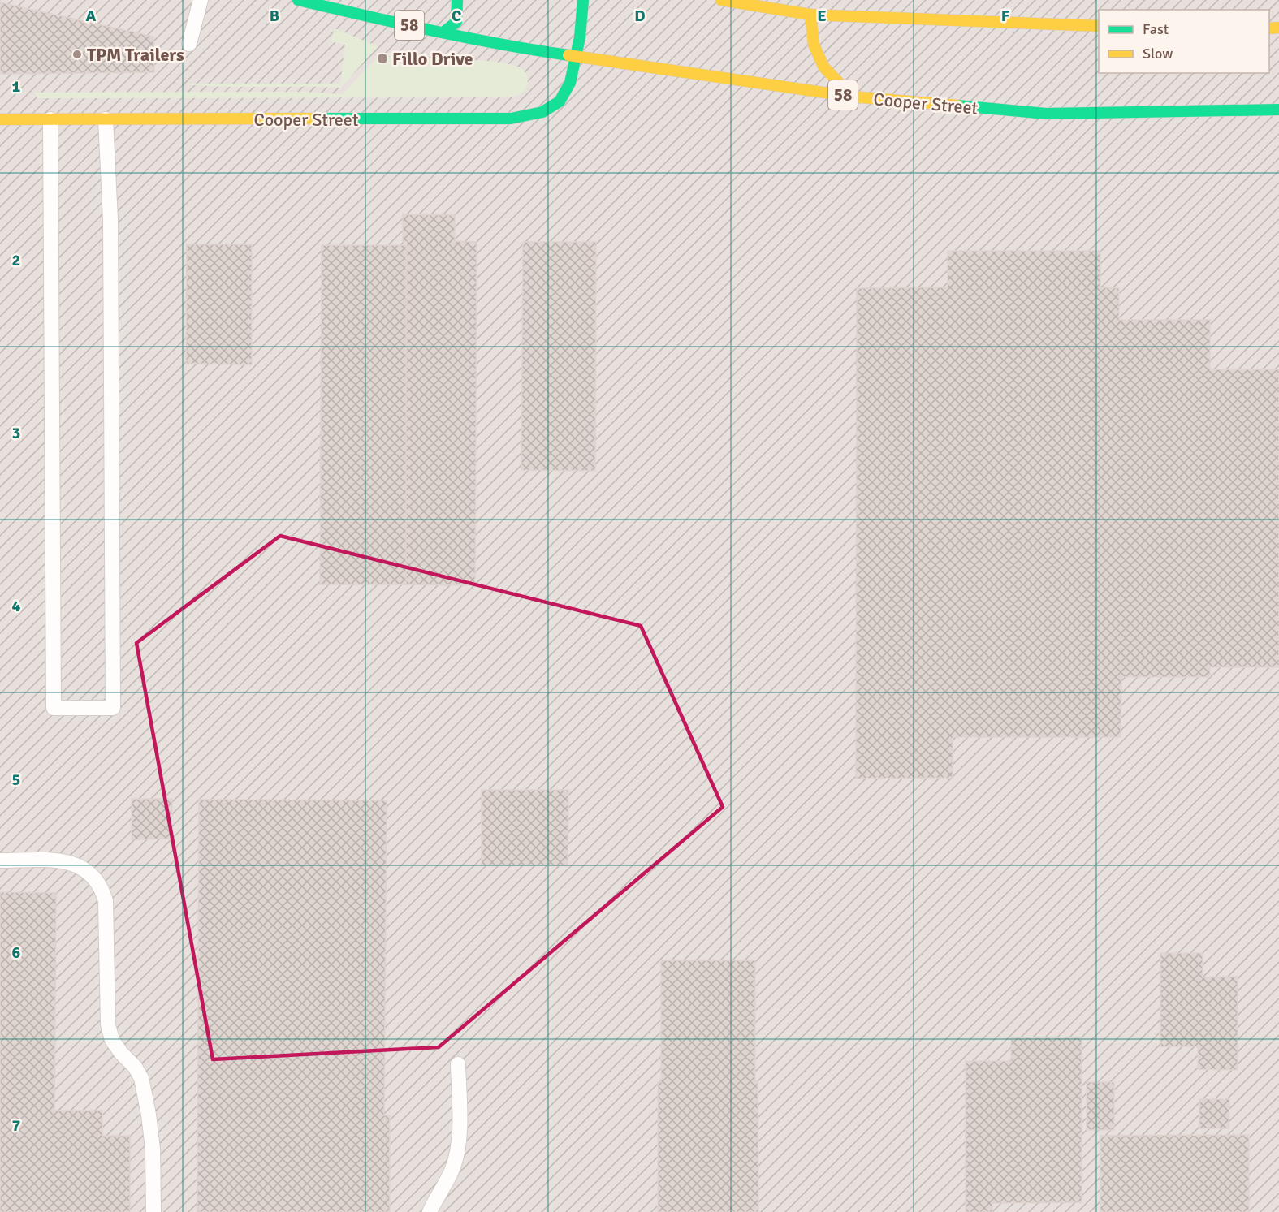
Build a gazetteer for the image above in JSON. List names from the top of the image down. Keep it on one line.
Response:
{"streets":{"main road":["58","Cooper Street"]},"places":{"other":["TPM Trailers"],"transit":["Fillo Drive"]},"legend":["Fast","Slow"],"grid":{"columns":["A","B","C","D","E","F"],"rows":["1","2","3","4","5","6","7"]}}
